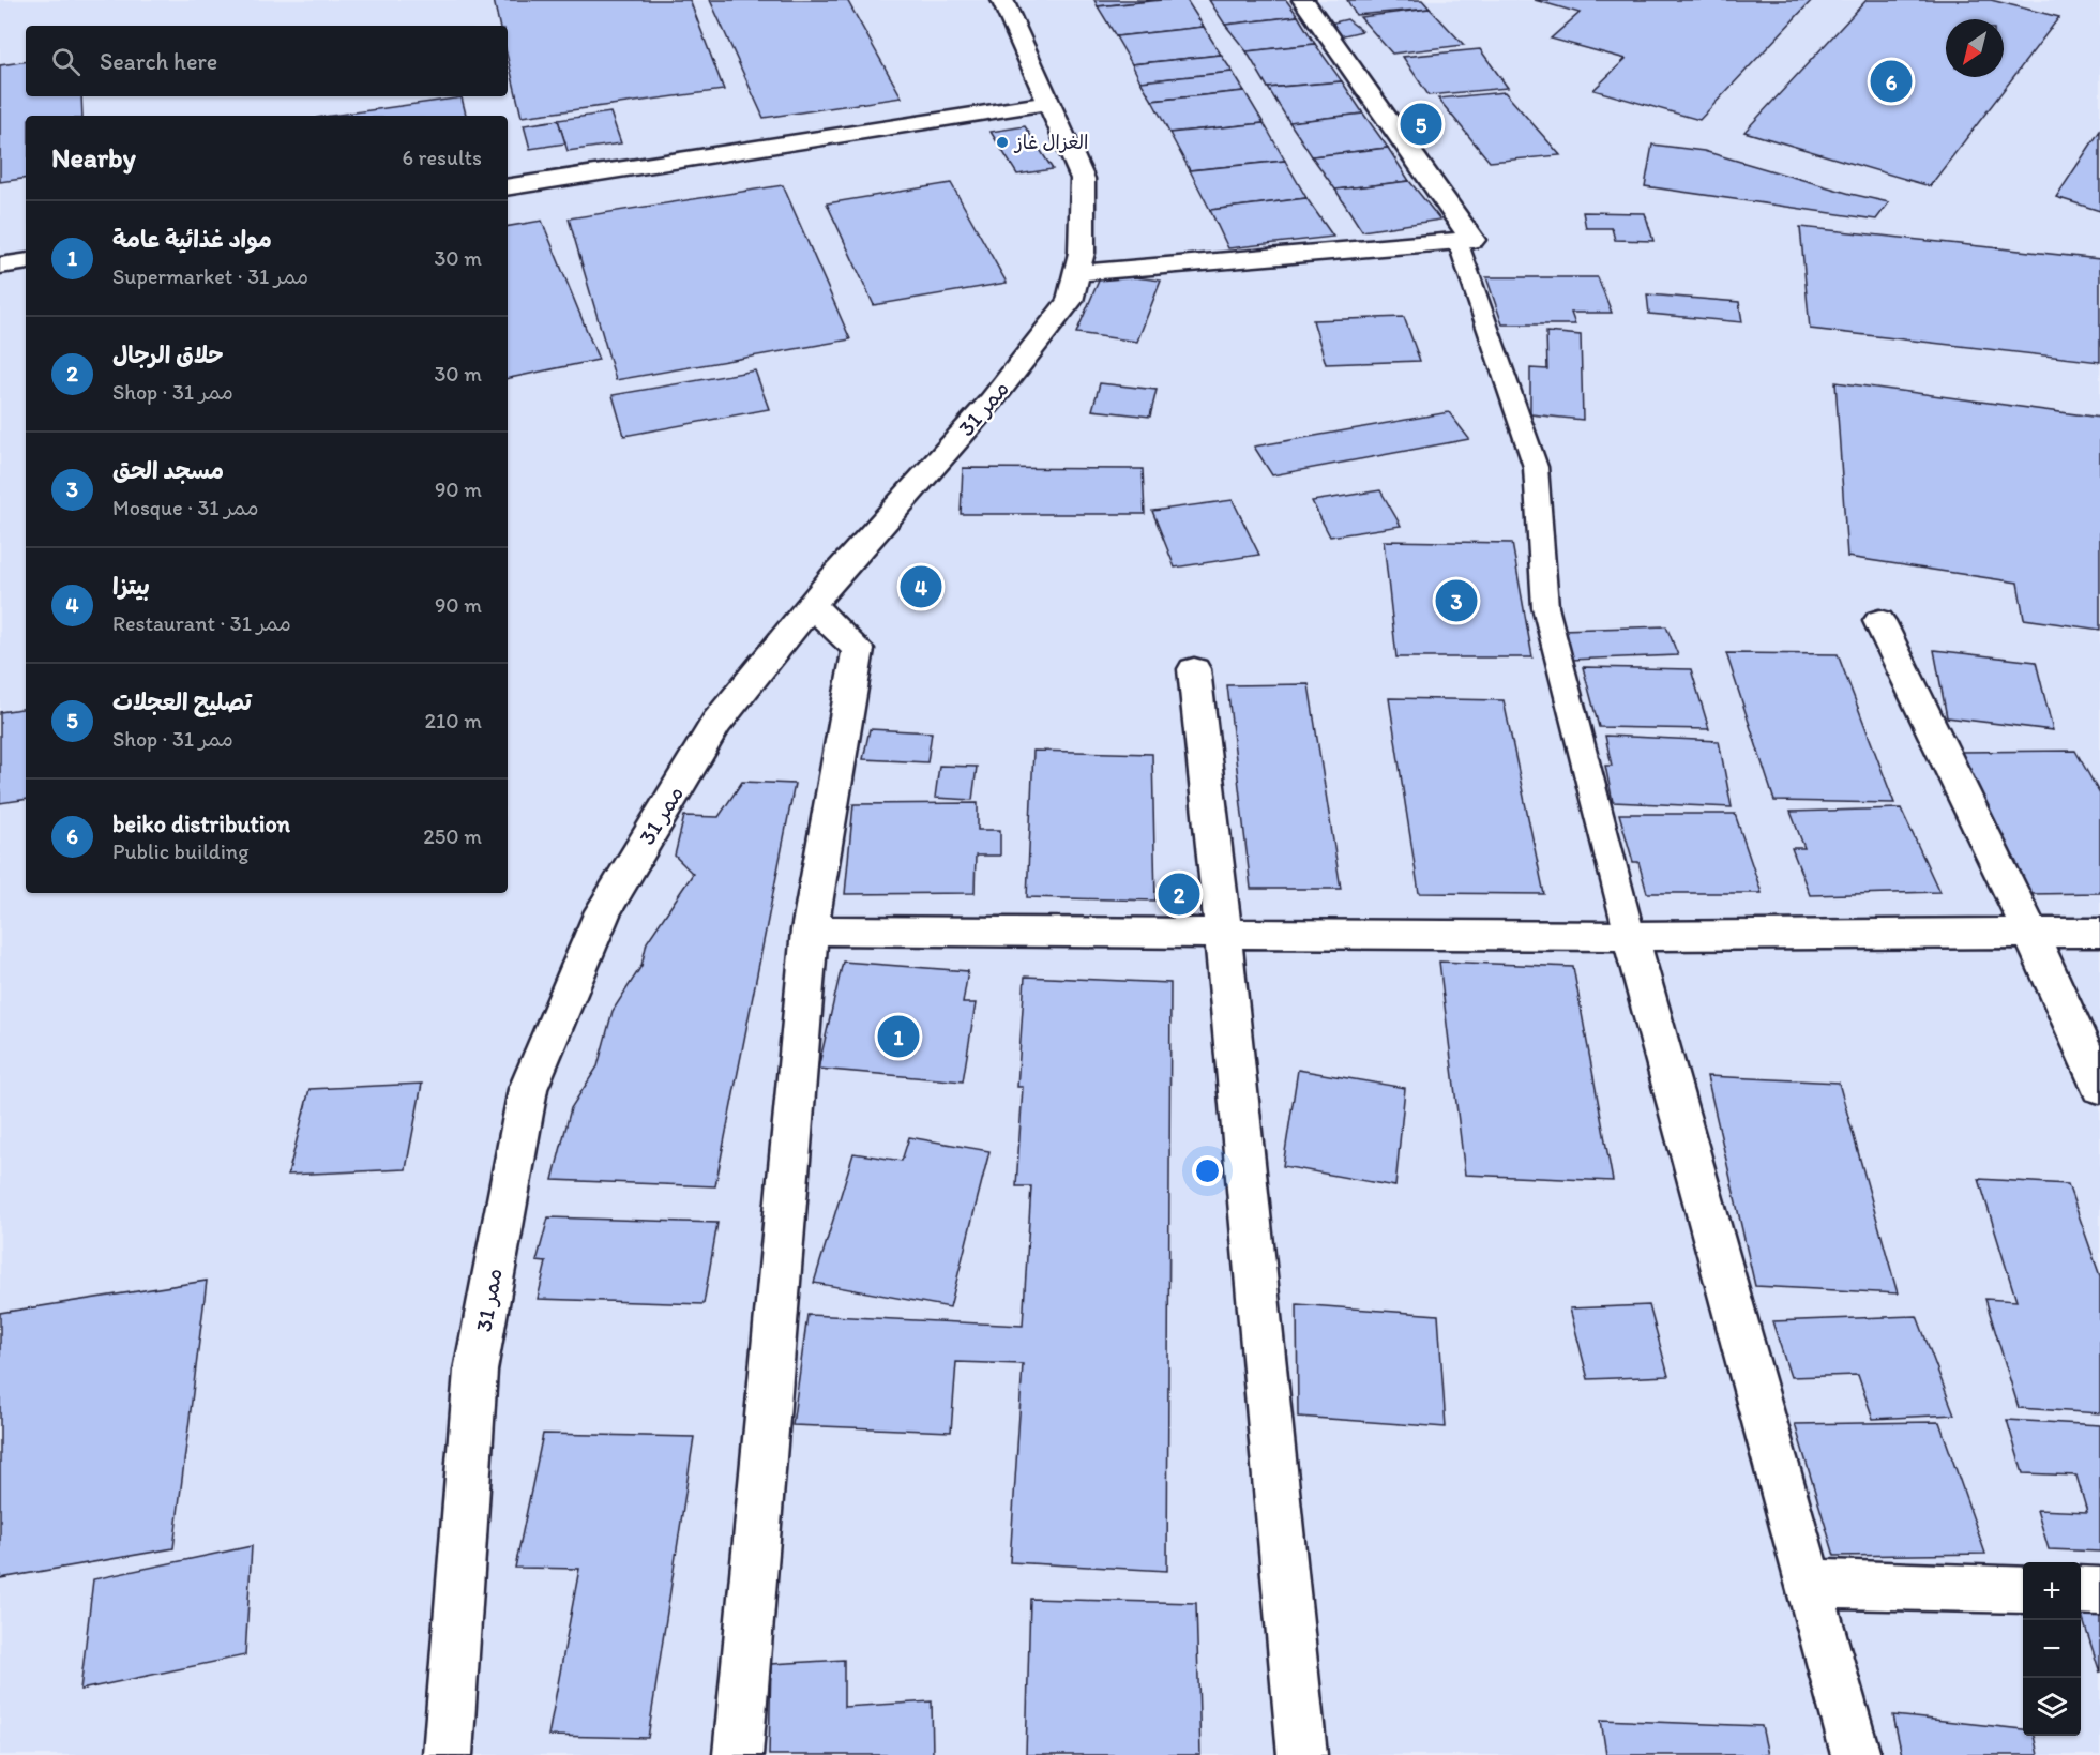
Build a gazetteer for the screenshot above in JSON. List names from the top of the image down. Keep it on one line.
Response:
{"streets":{"street":["ممر 31"]},"places":["الغزال غاز"],"north":"bottom left","page":{"search":"Search here","pins":["6","5","4","3","2","1"],"heading":["Nearby","6 results"],"list":[{"mark":"1","name":"مواد غذائية عامة","note":"Supermarket · ممر 31","value":"30 m"},{"mark":"2","name":"حلاق الرجال","note":"Shop · ممر 31","value":"30 m"},{"mark":"3","name":"مسجد الحق","note":"Mosque · ممر 31","value":"90 m"},{"mark":"4","name":"بيتزا","note":"Restaurant · ممر 31","value":"90 m"},{"mark":"5","name":"تصليح العجلات","note":"Shop · ممر 31","value":"210 m"},{"mark":"6","name":"beiko distribution","note":"Public building","value":"250 m"}],"map_buttons":["+","−"]}}
